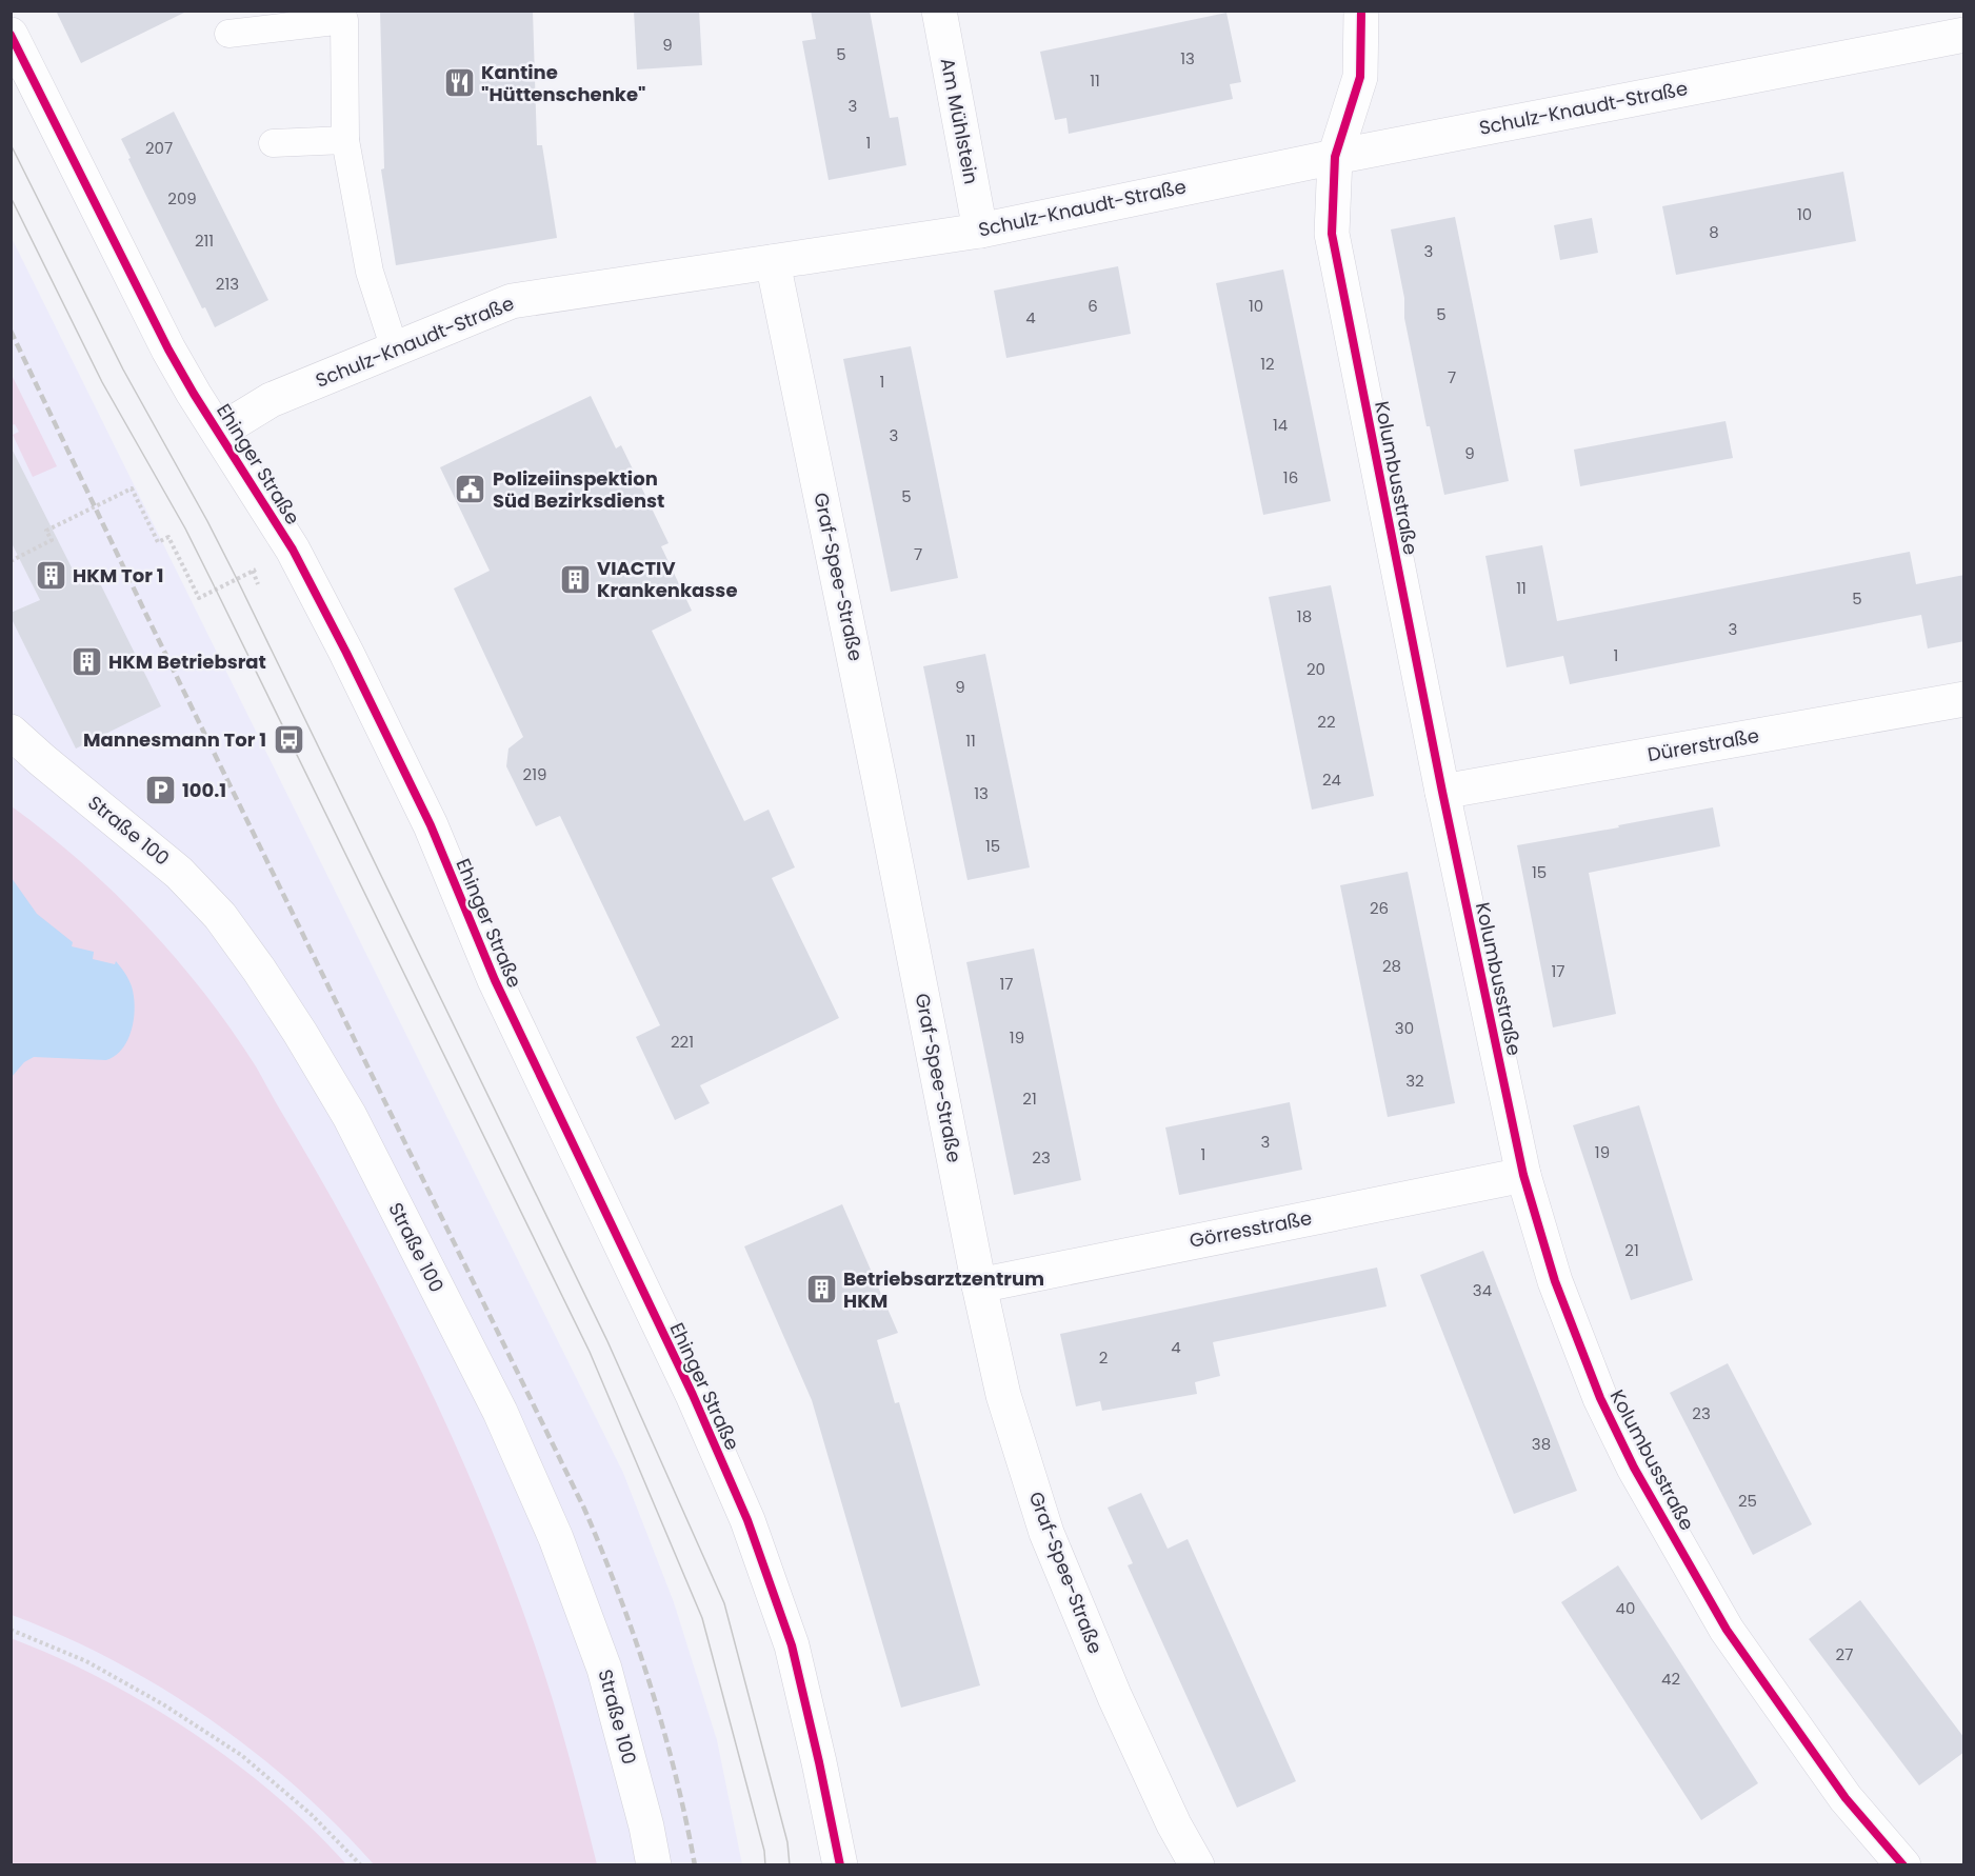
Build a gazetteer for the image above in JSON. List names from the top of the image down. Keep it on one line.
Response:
{"streets":{"street":["Schulz-Knaudt-Straße","Am Mühlstein","Ehinger Straße","Kolumbusstraße","Graf-Spee-Straße","Dürerstraße","Straße 100","Görresstraße"]},"crossings":[["Schulz-Knaudt-Straße","Am Mühlstein"],["Schulz-Knaudt-Straße","Ehinger Straße"],["Schulz-Knaudt-Straße","Kolumbusstraße"],["Schulz-Knaudt-Straße","Graf-Spee-Straße"],["Kolumbusstraße","Dürerstraße"],["Kolumbusstraße","Görresstraße"],["Graf-Spee-Straße","Görresstraße"]],"places":{"restaurant":["Kantine \"Hüttenschenke\""],"public building":["Polizeiinspektion Süd Bezirksdienst"],"building":["HKM Tor 1","VIACTIV Krankenkasse","HKM Betriebsrat","Betriebsarztzentrum HKM"],"bus stop":["Mannesmann Tor 1"],"parking":["100.1"]},"house_numbers":["9","5","13","11","3","1","207","209","10","8","211","3","213","6","10","5","4","12","7","1","14","3","9","16","5","7","11","5","18","3","1","20","9","22","11","219","24","13","15","15","26","28","17","17","30","19","221","32","21","3","19","1","23","21","34","4","2","23","38","25","40","27","42"]}
